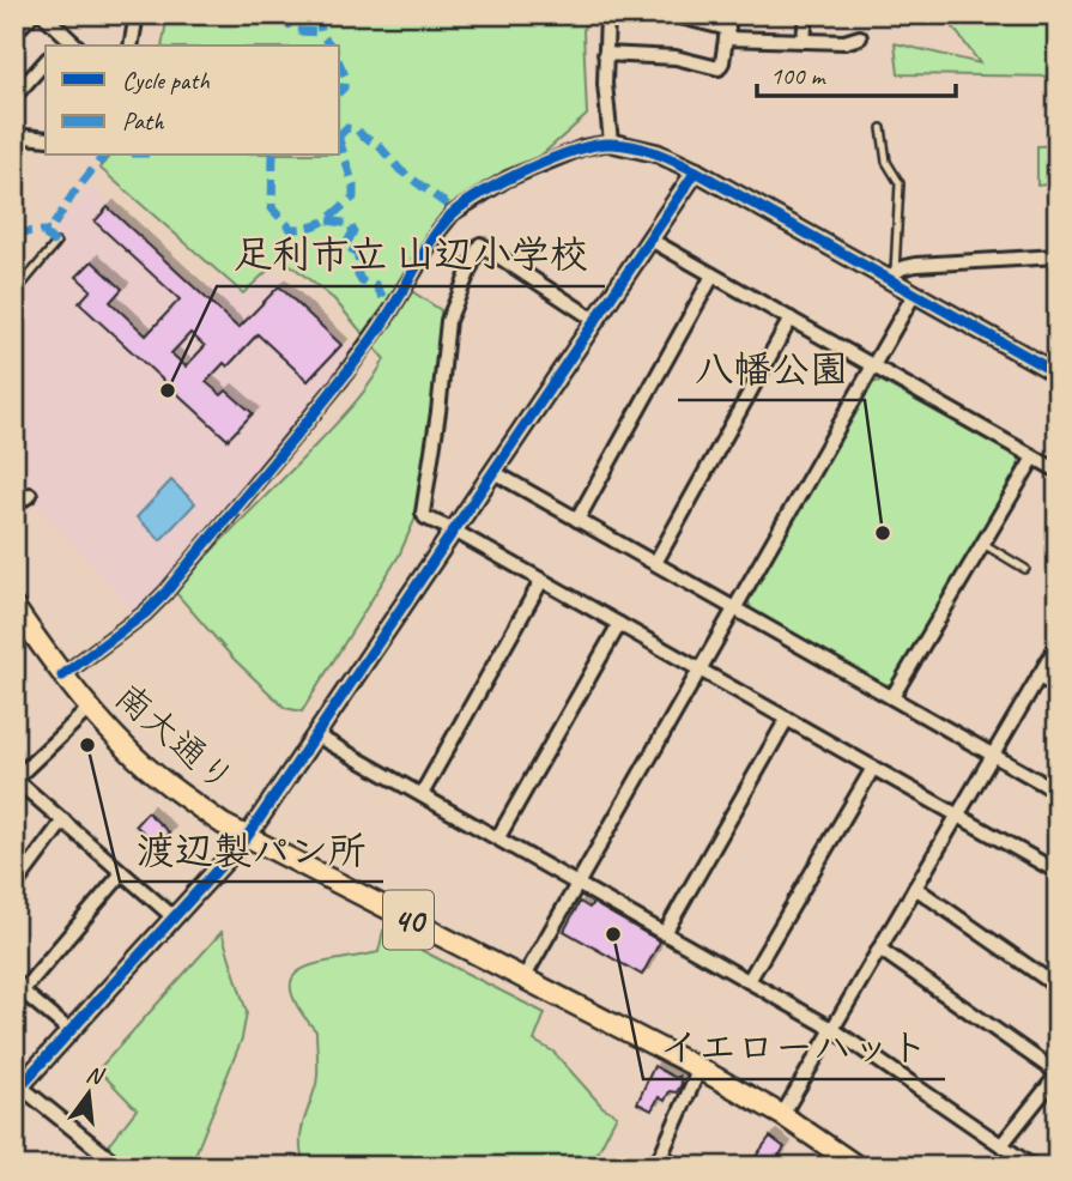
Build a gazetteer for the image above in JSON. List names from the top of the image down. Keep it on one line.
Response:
{"streets":{"main road":["南大通り","40"]},"places":["足利市立 山辺小学校","八幡公園","渡辺製パン所","イエローハット"],"legend":["Cycle path","Path"],"scale_bar":"100 m","north":"top"}
